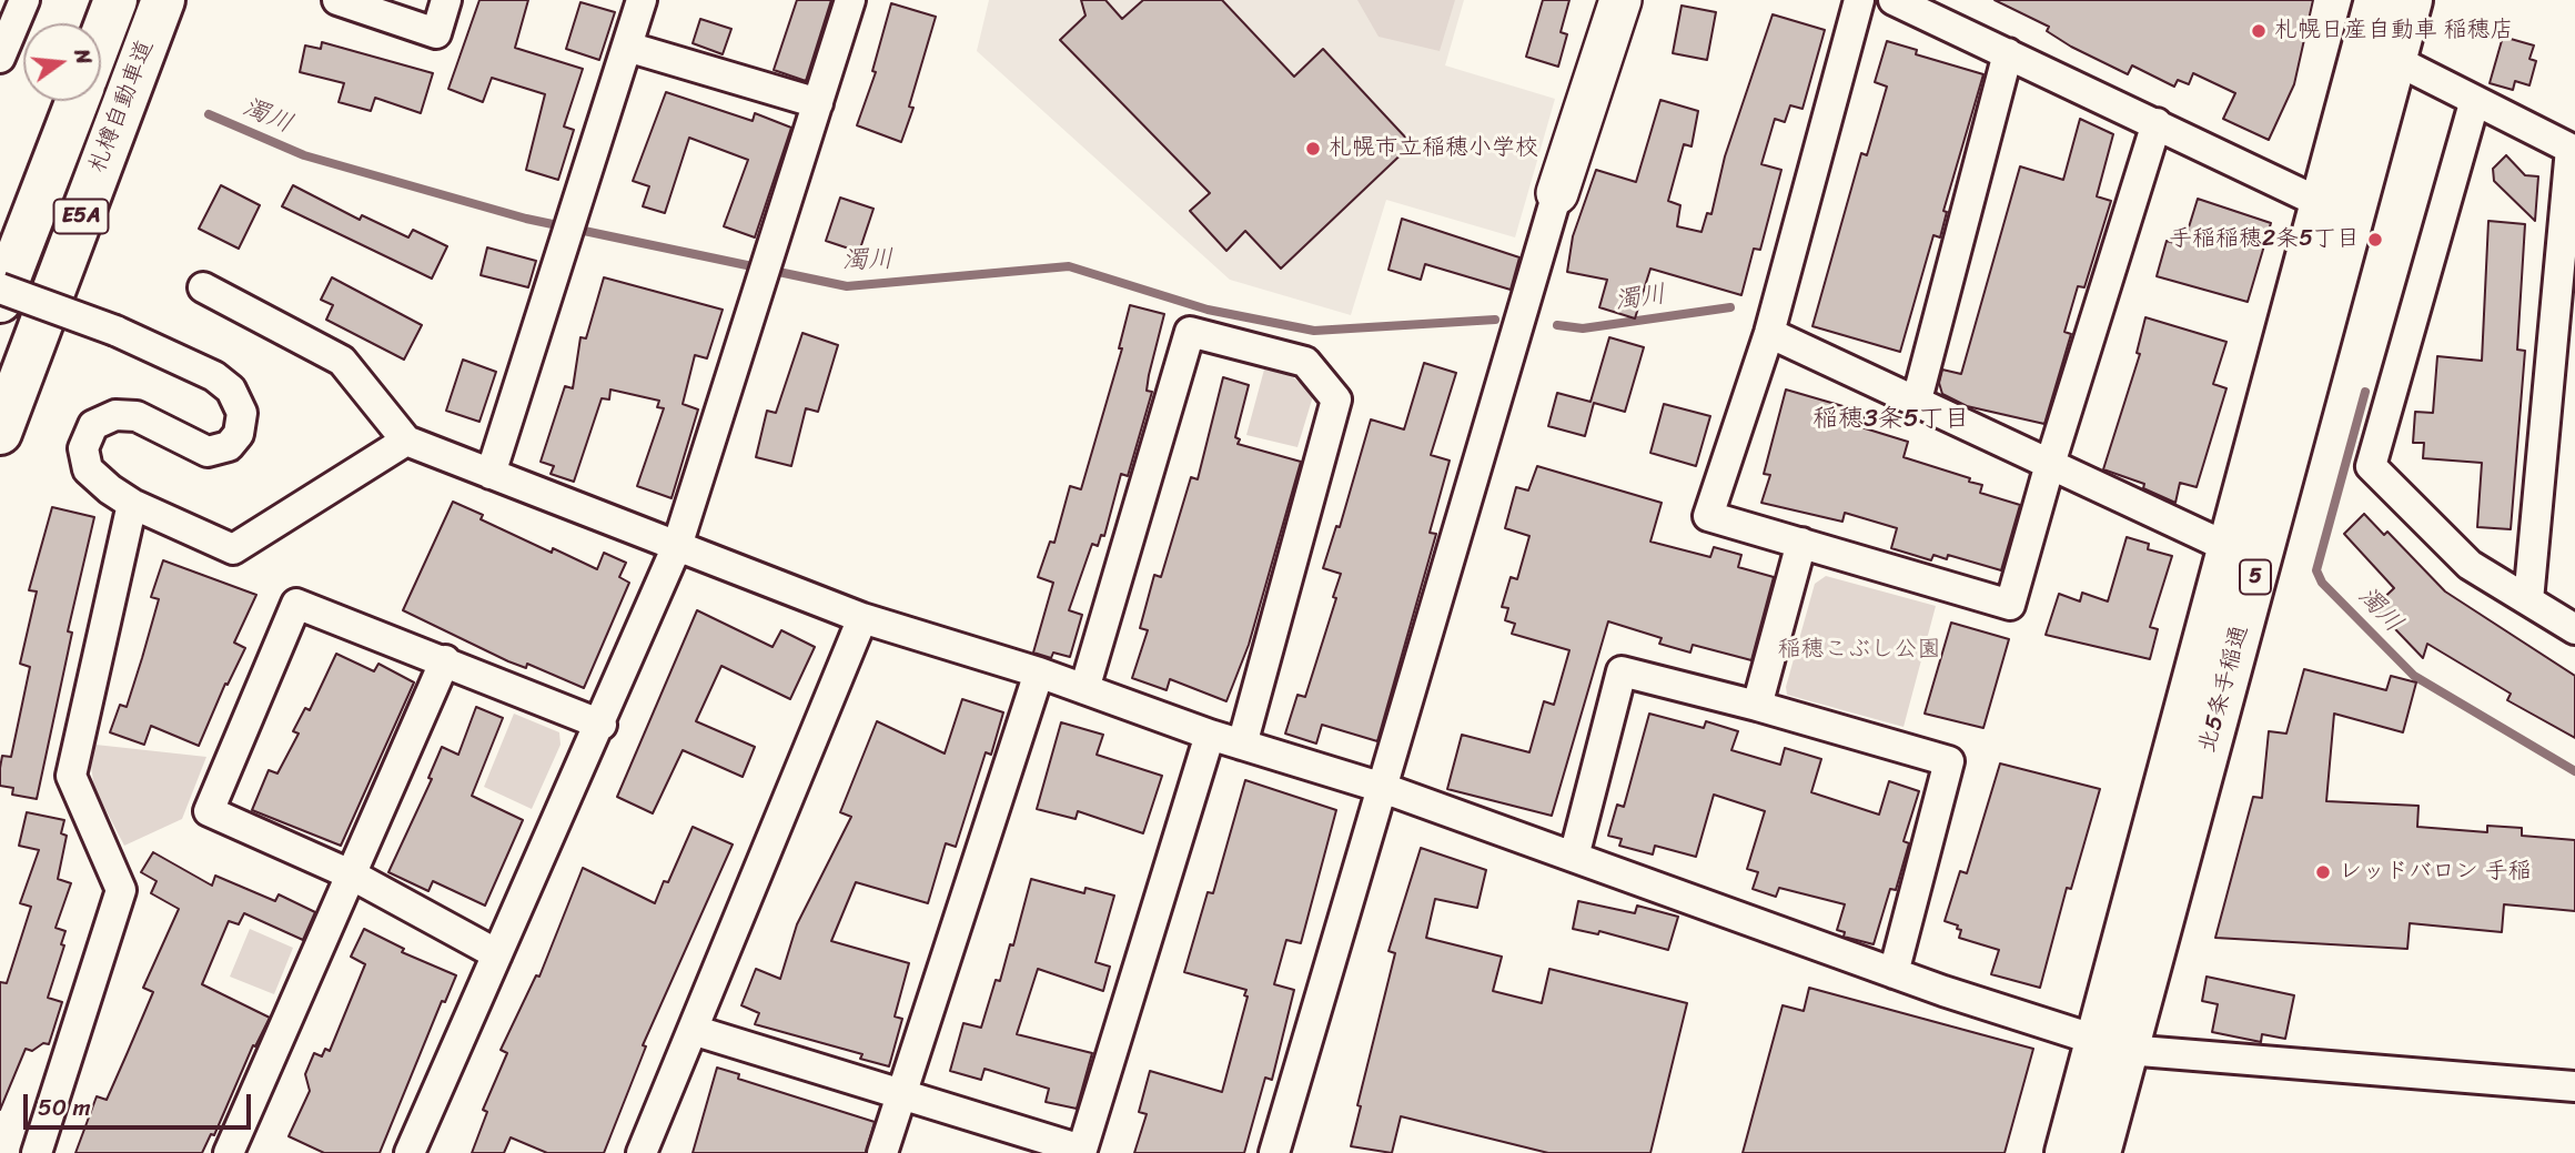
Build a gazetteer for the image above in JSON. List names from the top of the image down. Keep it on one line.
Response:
{"streets":{"highway":["札樽自動車道","E5A","5","北5条手稲通"]},"districts":["稲穂3条5丁目"],"water":["濁川"],"parks":["稲穂こぶし公園"],"places":["札幌日産自動車 稲穂店","札幌市立稲穂小学校","手稲稲穂2条5丁目","レッドバロン 手稲"],"scale_bar":"50 m","north":"right"}
